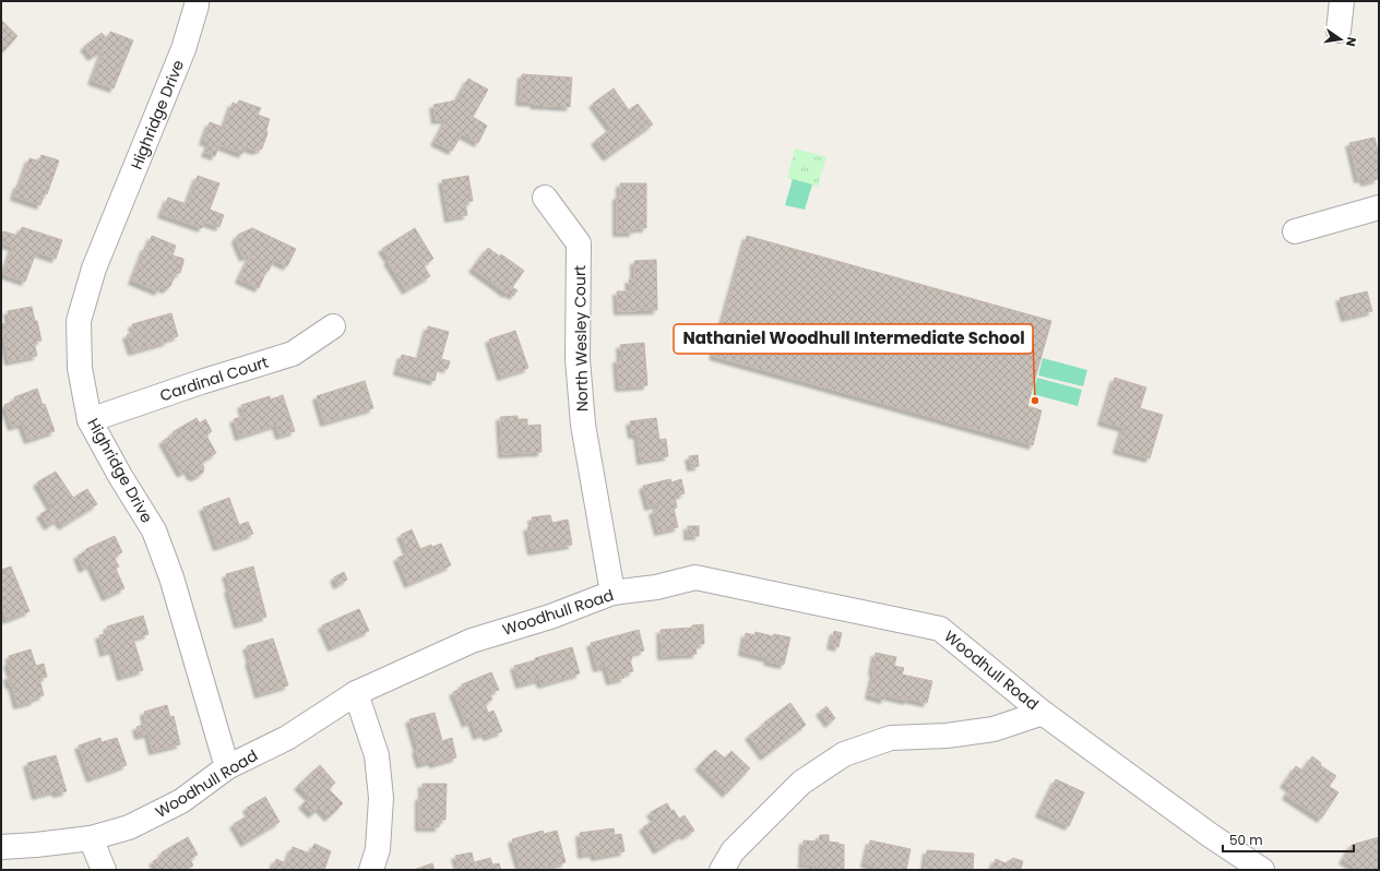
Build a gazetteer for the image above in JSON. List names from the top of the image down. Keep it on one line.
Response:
{"streets":{"street":["Highridge Drive","North Wesley Court","Cardinal Court","Woodhull Road"]},"crossings":[["Highridge Drive","Cardinal Court"],["Highridge Drive","Woodhull Road"],["North Wesley Court","Woodhull Road"]],"places":["Nathaniel Woodhull Intermediate School"],"scale_bar":"50 m","north":"right"}
